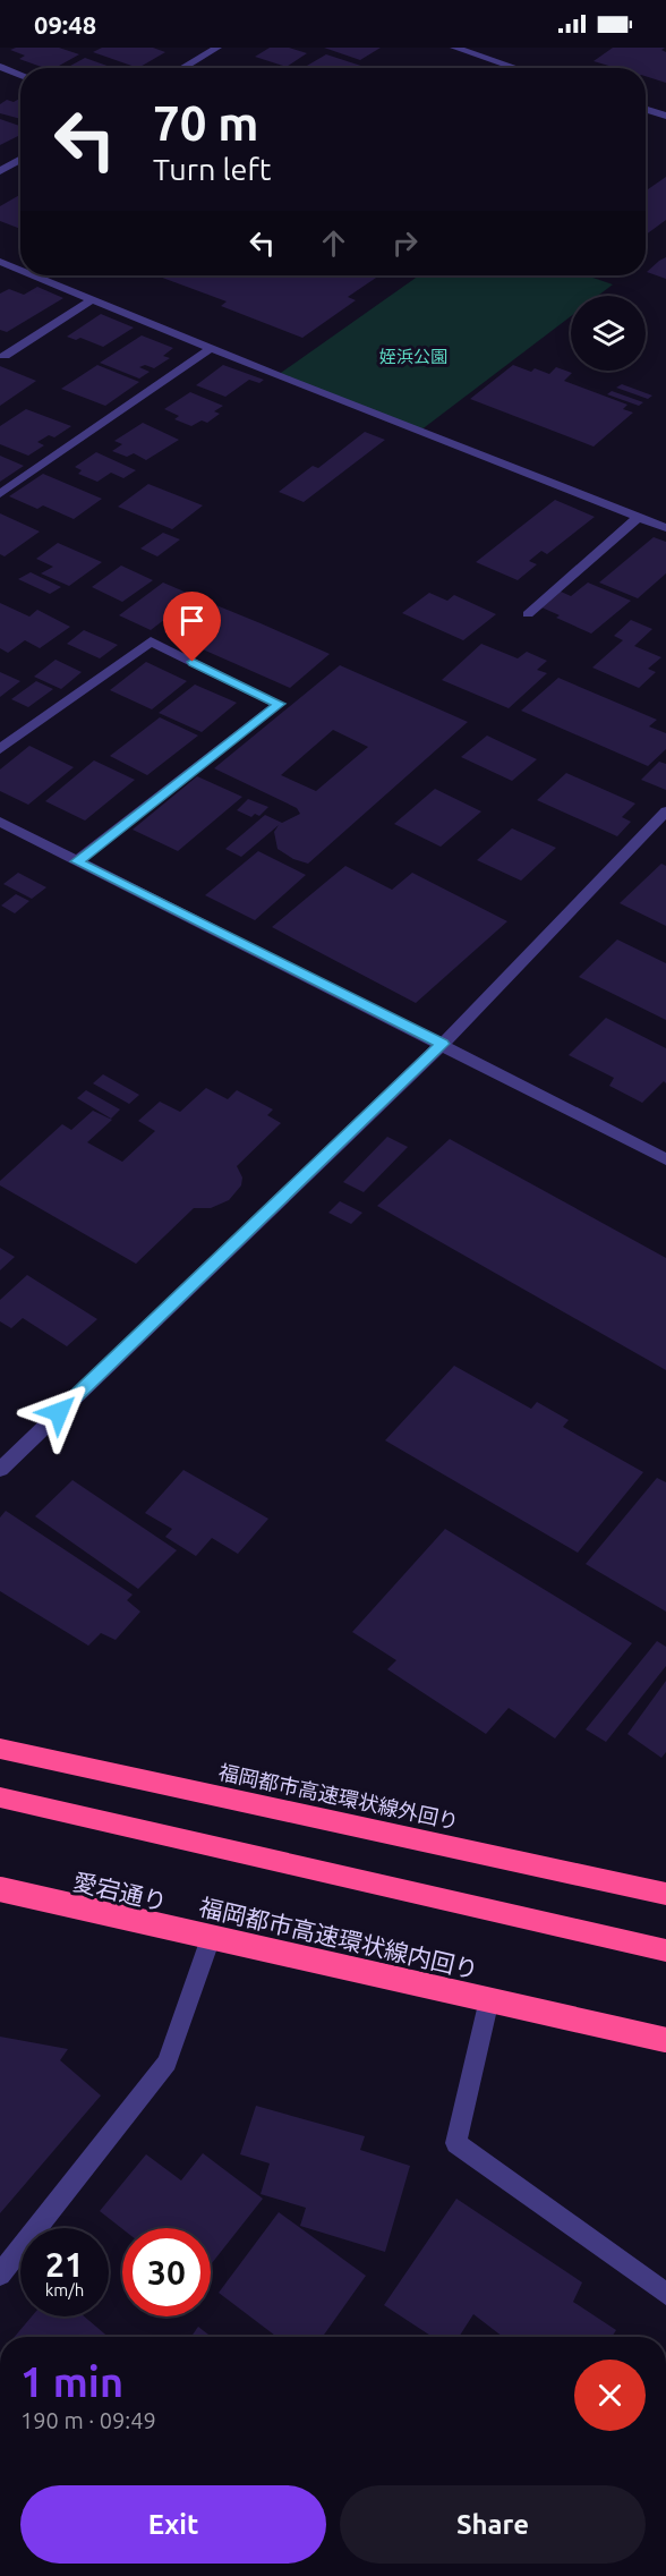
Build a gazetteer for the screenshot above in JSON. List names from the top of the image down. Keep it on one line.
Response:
{"streets":{"highway":["福岡都市高速環状線外回り","福岡都市高速環状線内回り"],"street":["愛宕通り"]},"crossings":[["愛宕通り","福岡都市高速環状線内回り"]],"parks":["姪浜公園"],"page":{"status":"09:48","turn":["70 m","Turn left"],"speed":"21 km/h","limit":"30","heading":["1 min","190 m · 09:49"],"buttons":["Exit","Share"]}}
